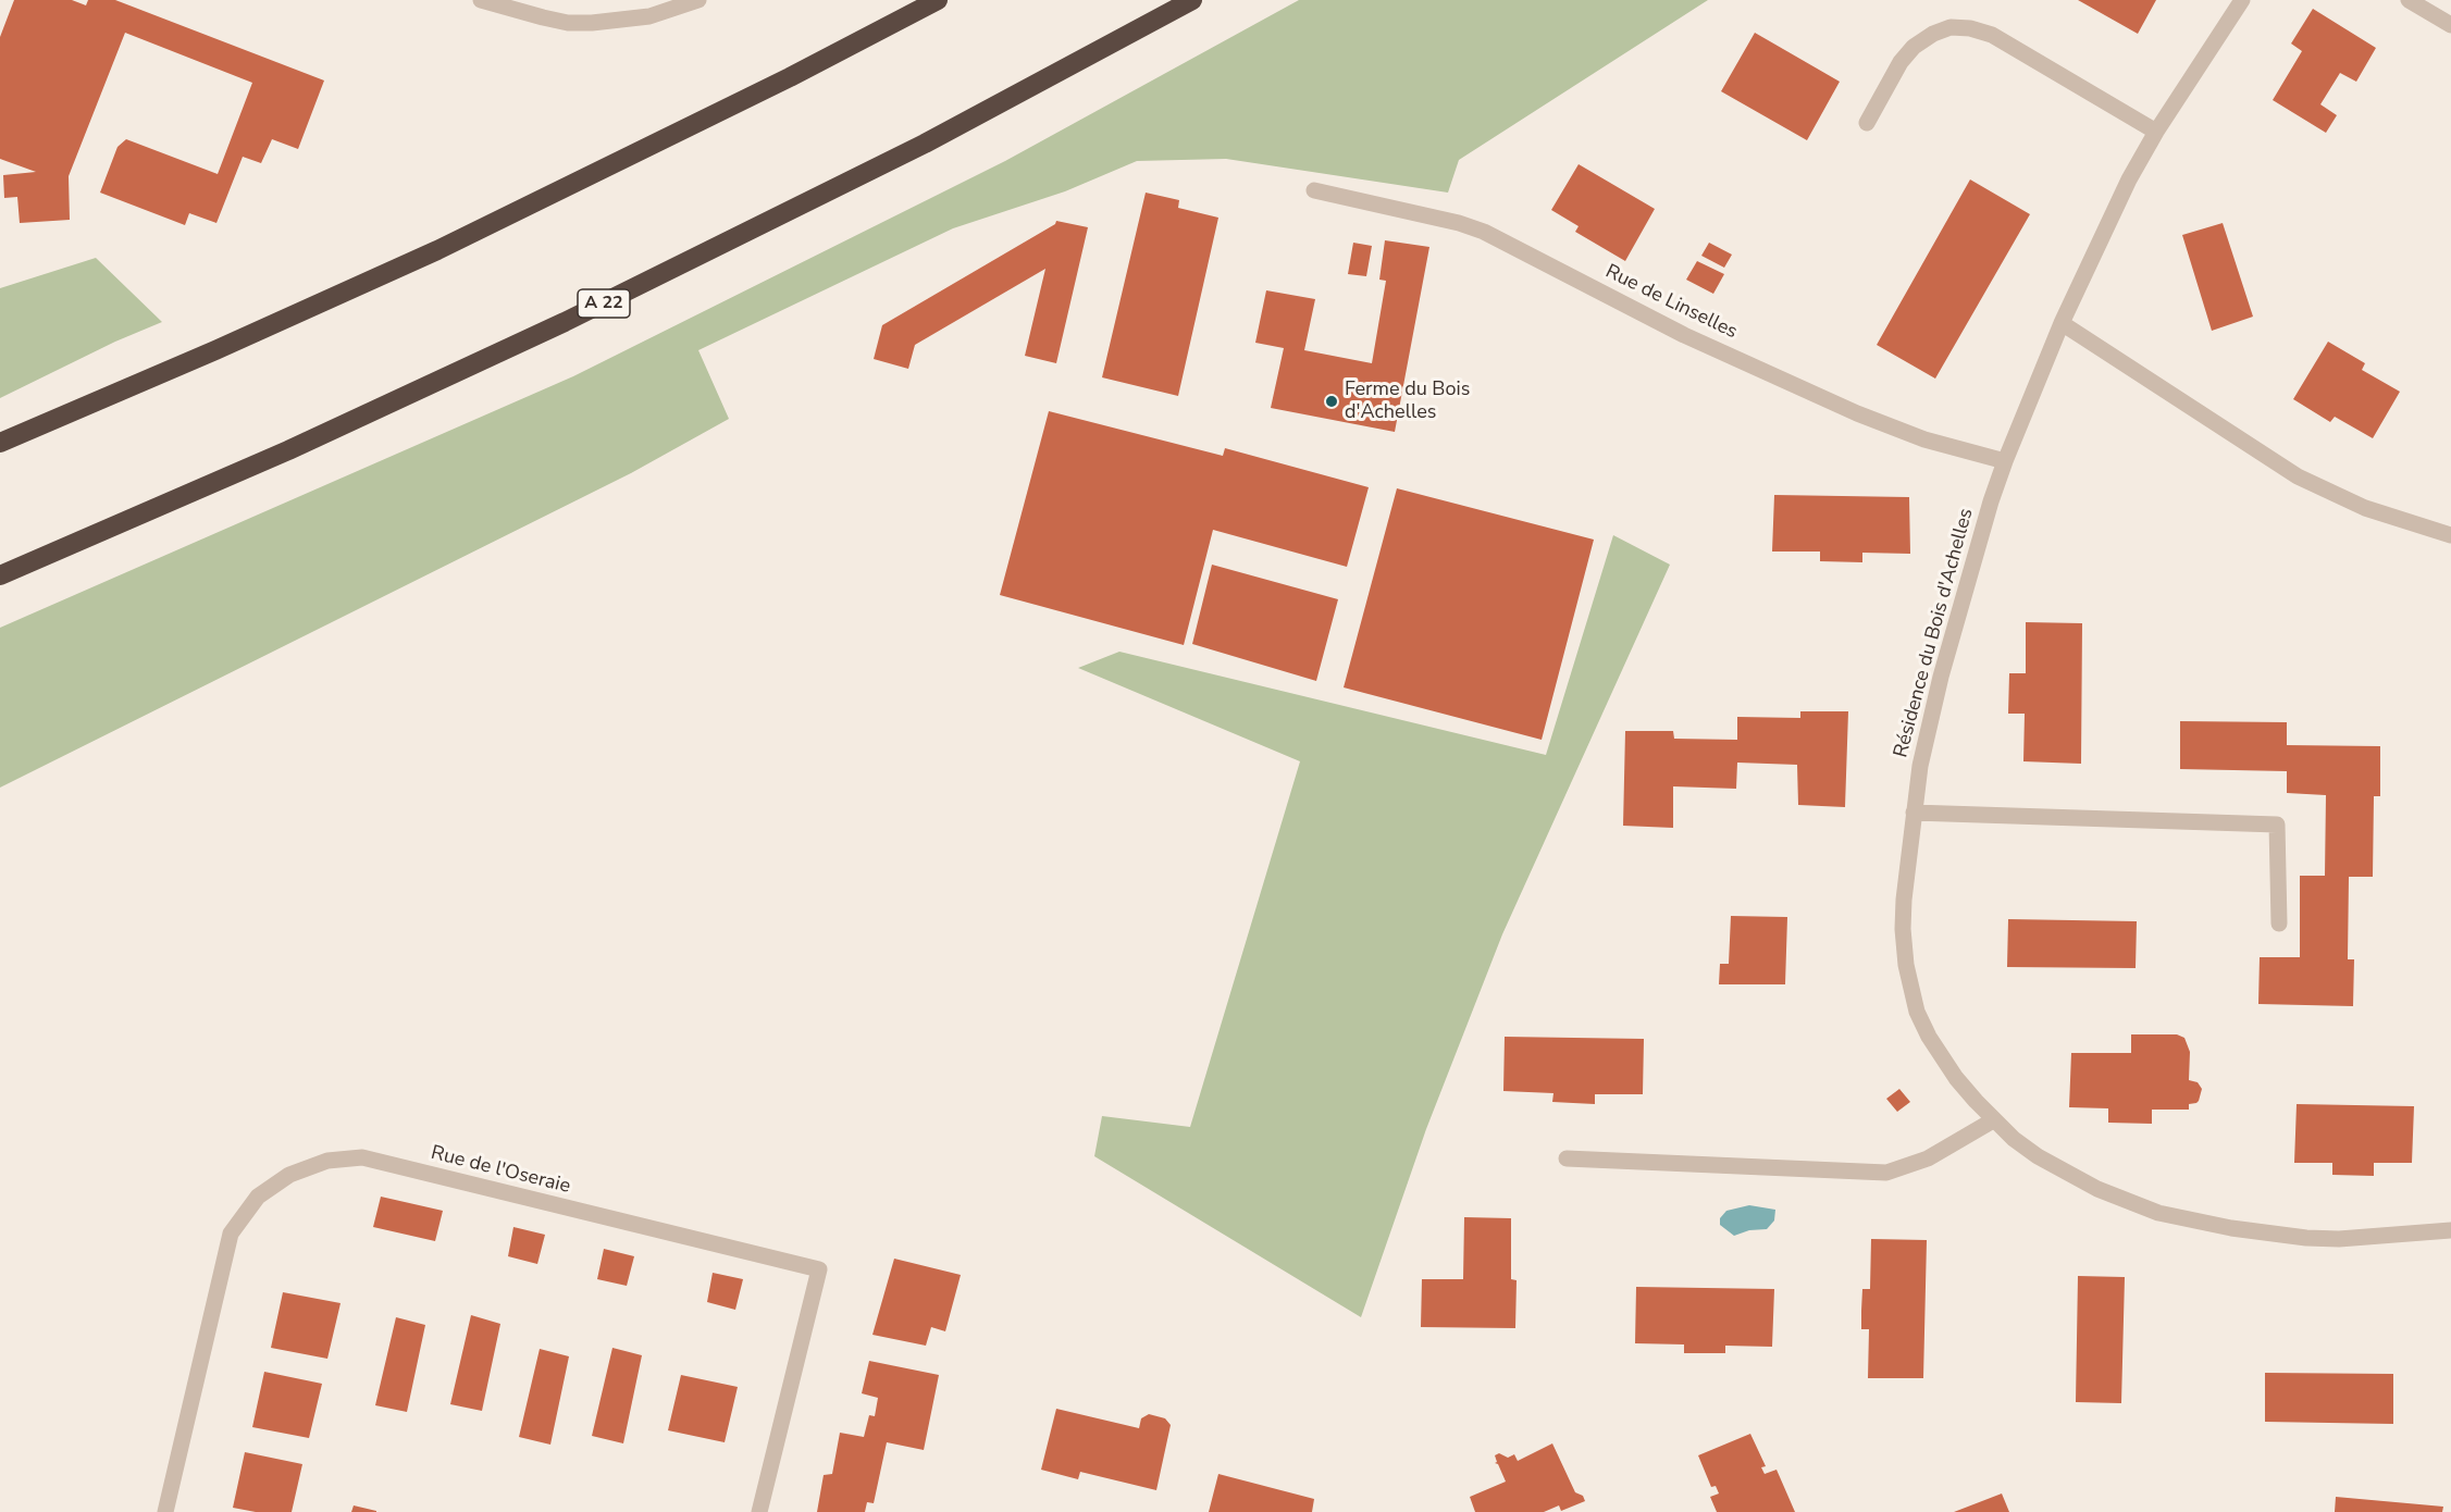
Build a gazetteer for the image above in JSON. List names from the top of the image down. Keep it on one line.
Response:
{"streets":{"highway":["A 22"],"street":["Rue de Linselles","Résidence du Bois d'Achelles","Rue de l'Oseraie"]},"crossings":[["Rue de Linselles","Résidence du Bois d'Achelles"]],"places":["Ferme du Bois d'Achelles"]}
